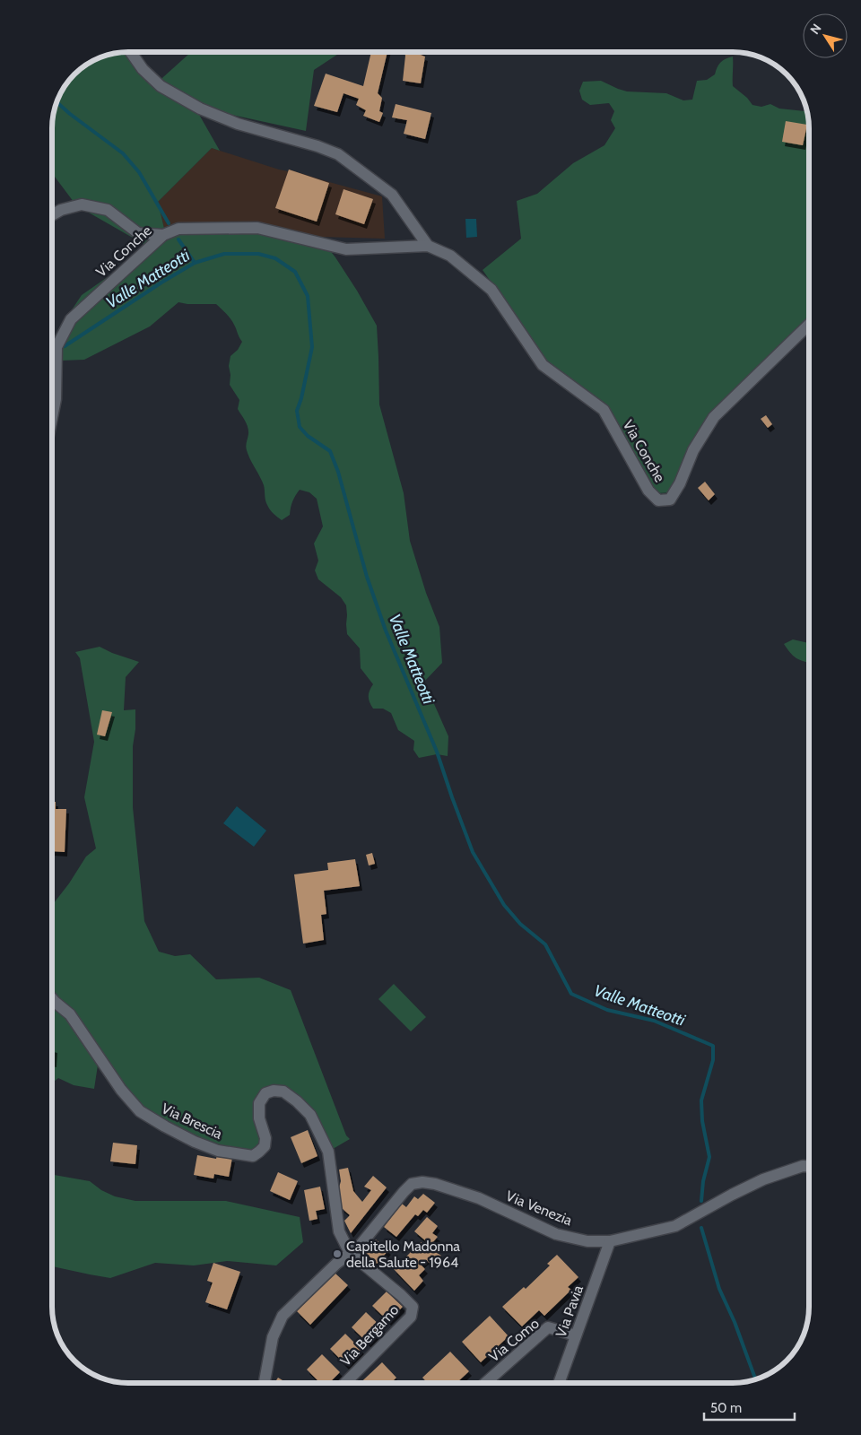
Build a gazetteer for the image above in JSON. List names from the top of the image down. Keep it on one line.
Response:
{"streets":{"street":["Via Conche","Via Brescia","Via Venezia","Via Pavia","Via Bergamo","Via Como"]},"crossings":[["Via Brescia","Via Venezia"],["Via Brescia","Via Bergamo"],["Via Venezia","Via Pavia"],["Via Venezia","Via Bergamo"],["Via Pavia","Via Como"]],"water":["Valle Matteotti"],"places":["Capitello Madonna della Salute - 1964"],"scale_bar":"50 m","north":"top left"}
